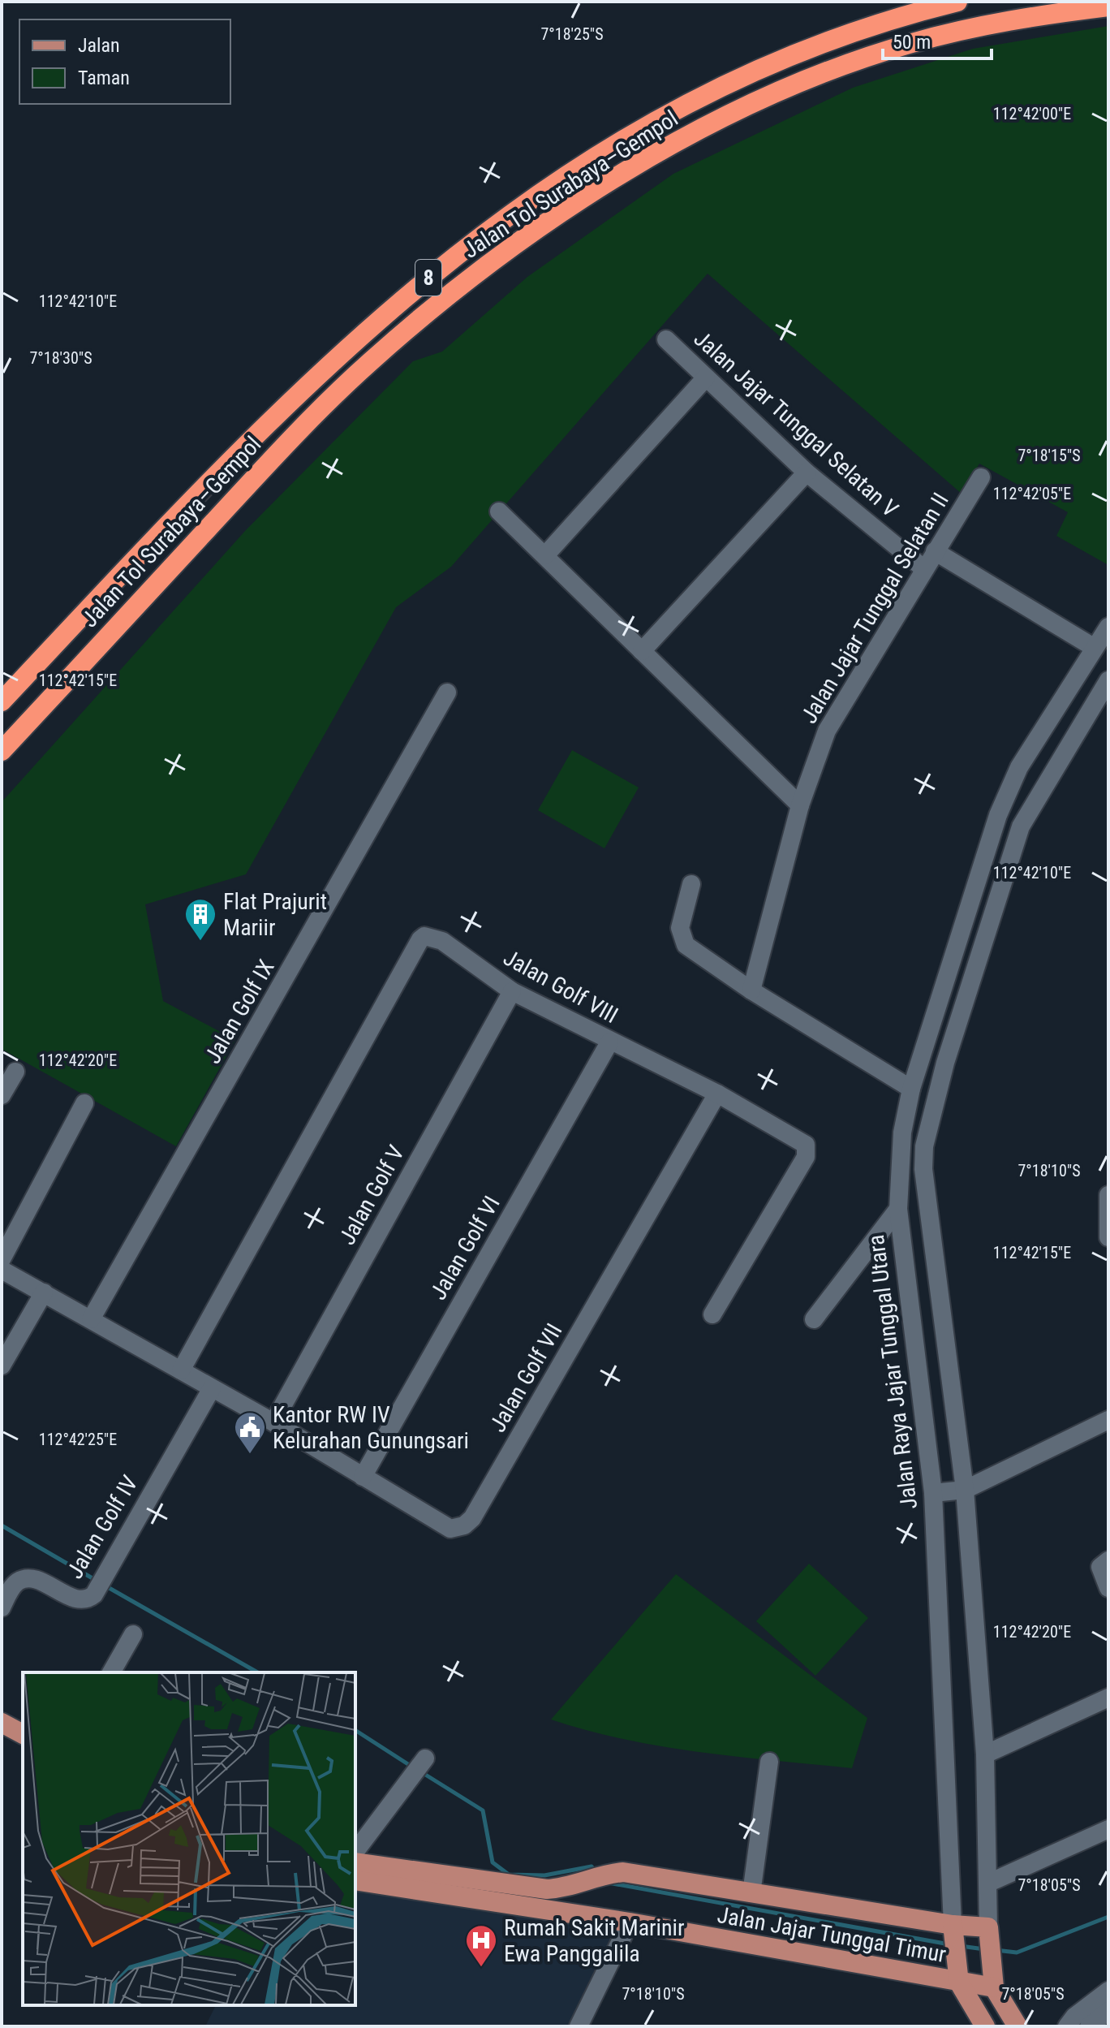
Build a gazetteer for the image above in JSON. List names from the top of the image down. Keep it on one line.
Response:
{"streets":{"highway":["Jalan Tol Surabaya–Gempol","8"],"main road":["Jalan Raya Jajar Tunggal Utara","Jalan Jajar Tunggal Timur"],"street":["Jalan Jajar Tunggal Selatan V","Jalan Jajar Tunggal Selatan II","Jalan Golf VIII","Jalan Golf IX","Jalan Golf V","Jalan Golf VI","Jalan Golf VII","Jalan Golf IV"]},"crossings":[["Jalan Jajar Tunggal Selatan V","Jalan Jajar Tunggal Selatan II"],["Jalan Golf VIII","Jalan Golf V"],["Jalan Golf VIII","Jalan Golf VI"],["Jalan Golf VIII","Jalan Golf VII"],["Jalan Golf IX","Jalan Golf VII"],["Jalan Golf V","Jalan Golf VII"],["Jalan Golf VI","Jalan Golf VII"],["Jalan Raya Jajar Tunggal Utara","Jalan Jajar Tunggal Timur"],["Jalan Golf VII","Jalan Golf IV"]],"places":{"building":["Flat Prajurit Mariir"],"public building":["Kantor RW IV Kelurahan Gunungsari"],"hospital":["Rumah Sakit Marinir Ewa Panggalila"]},"legend":["Jalan","Taman"],"scale_bar":"50 m","coordinates":["7°18'25\"S","112°42'00\"E","112°42'10\"E","7°18'30\"S","7°18'15\"S","112°42'05\"E","112°42'15\"E","112°42'20\"E","7°18'10\"S","112°42'25\"E","7°18'05\"S"]}
